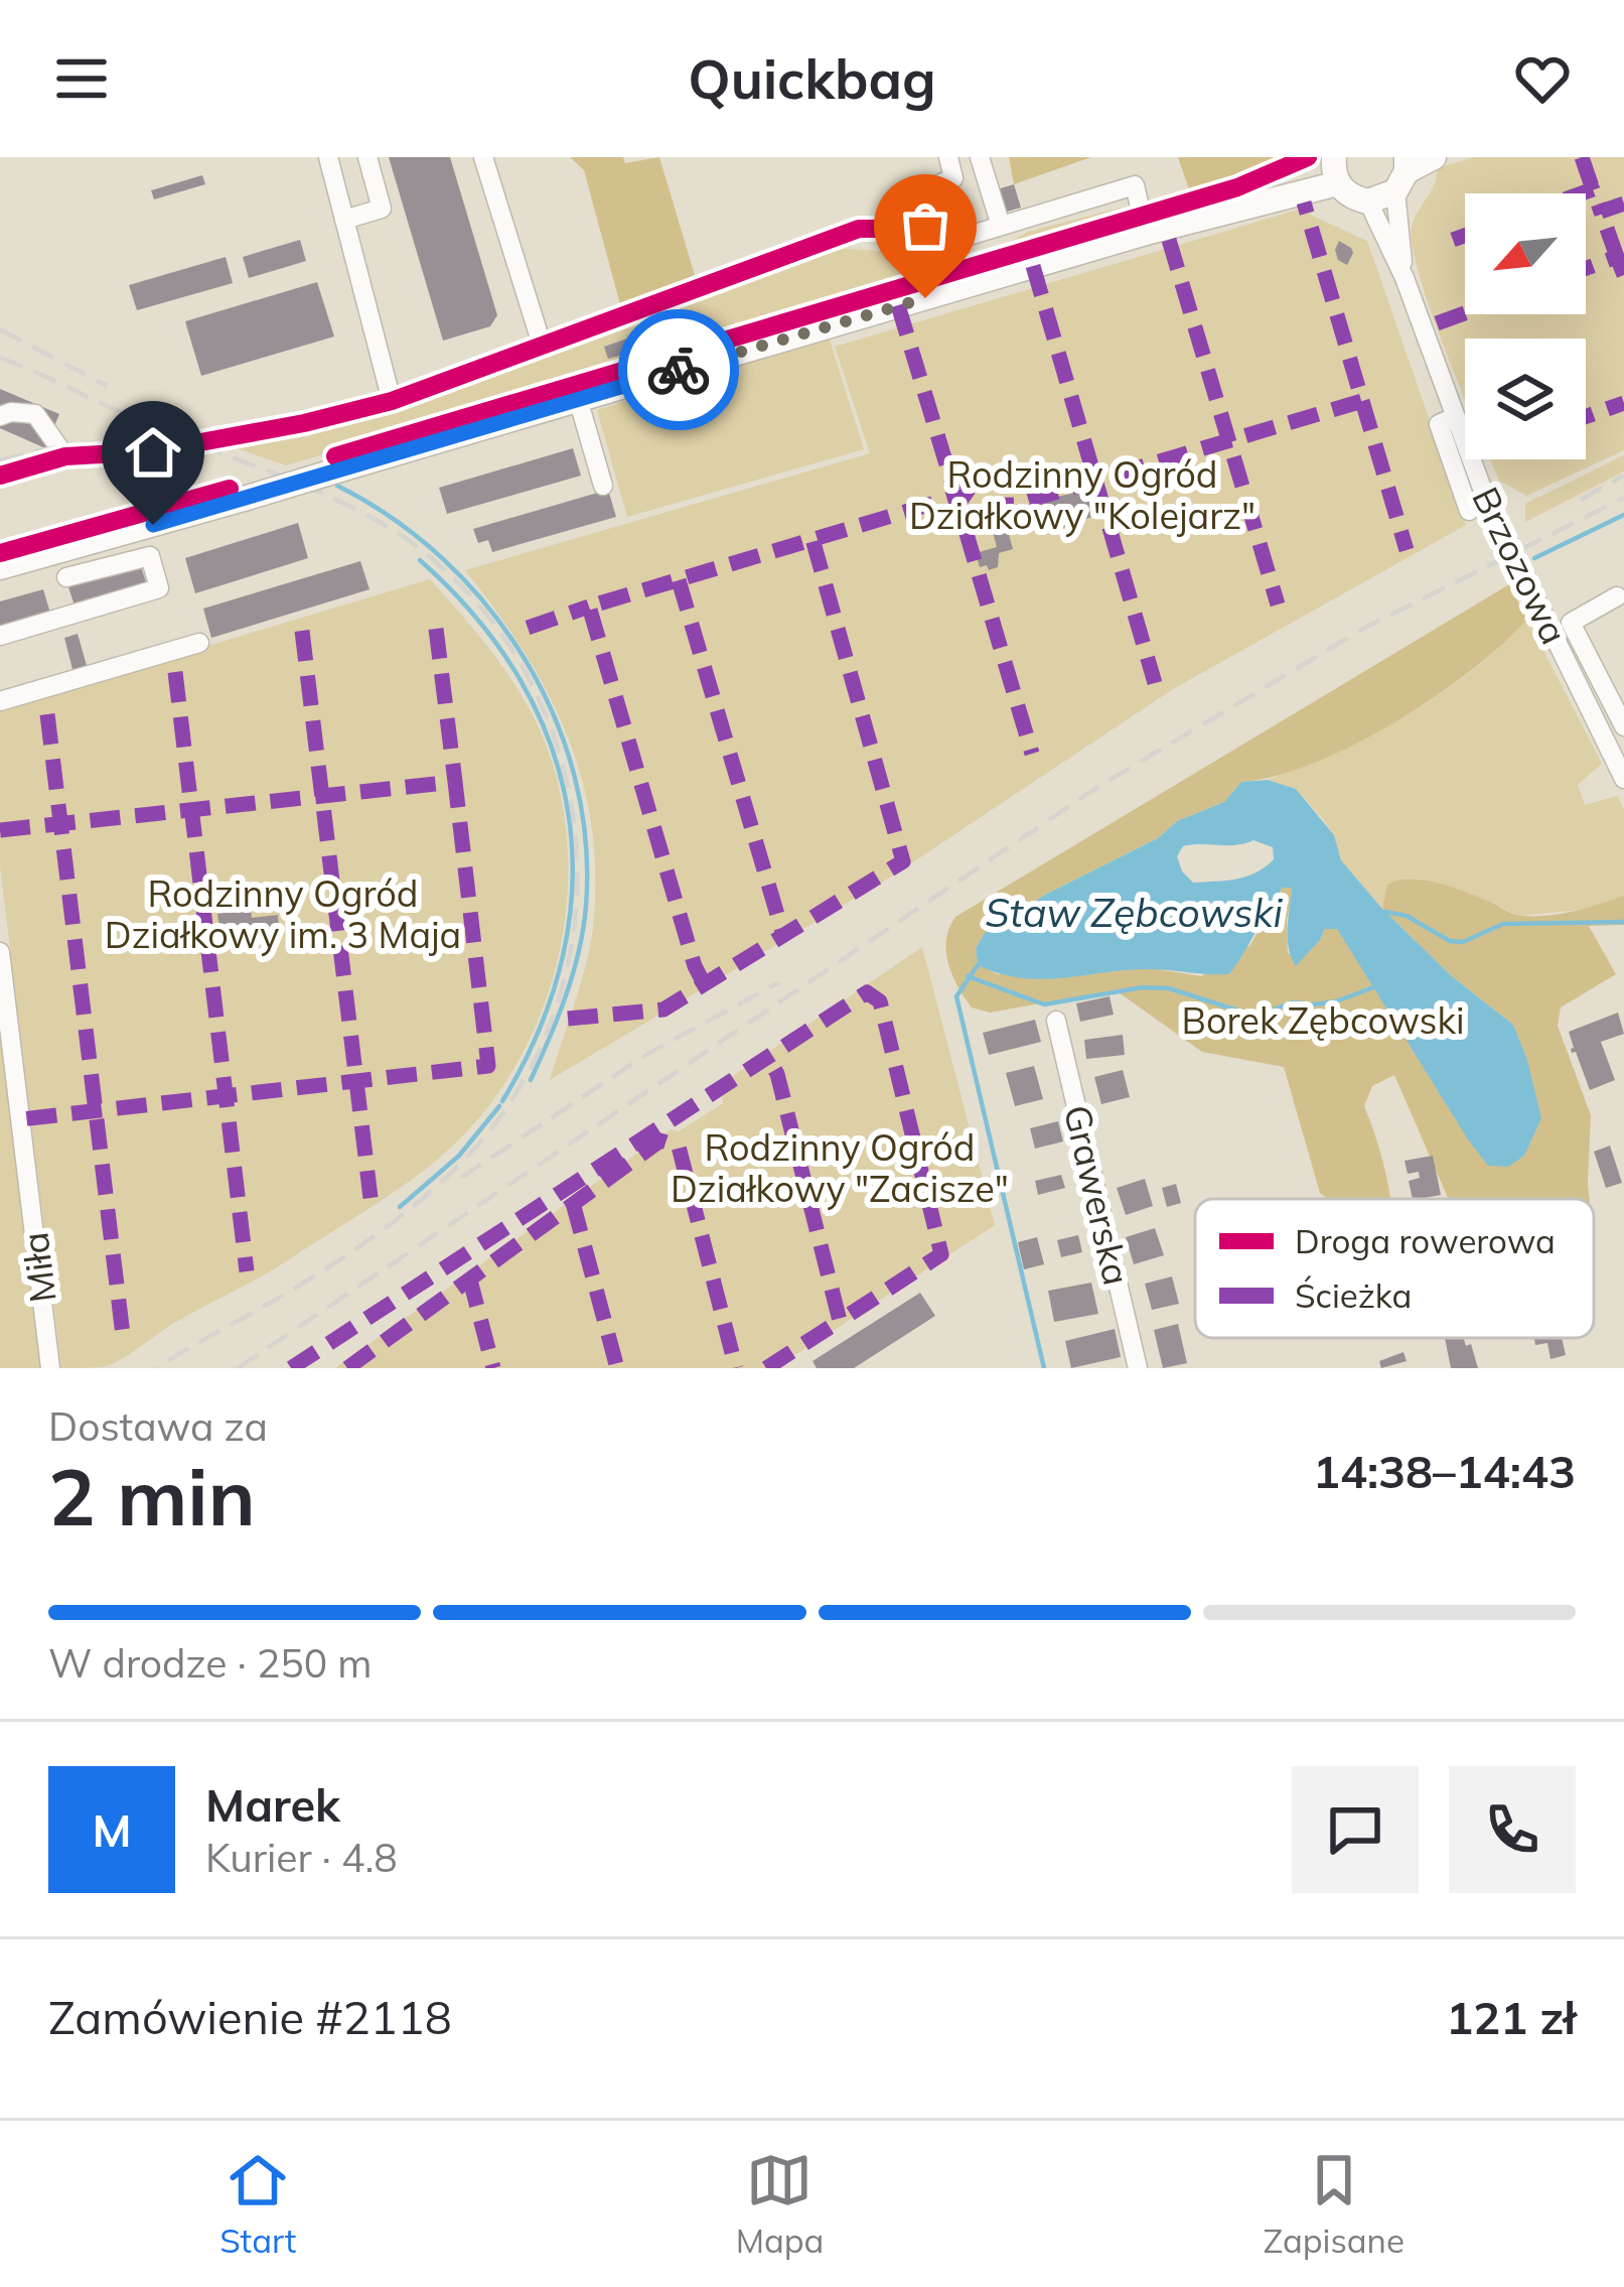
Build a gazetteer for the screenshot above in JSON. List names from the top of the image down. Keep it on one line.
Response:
{"streets":{"street":["Brzozowa","Grawerska","Miła"]},"water":["Staw Zębcowski"],"parks":["Rodzinny Ogród Działkowy \"Kolejarz\"","Rodzinny Ogród Działkowy im. 3 Maja","Borek Zębcowski","Rodzinny Ogród Działkowy \"Zacisze\""],"legend":["Droga rowerowa","Ścieżka"],"north":"bottom left","page":{"header":"Quickbag","heading":["2 min","Dostawa za","14:38–14:43"],"panel":["Marek","Kurier · 4.8","Zamówienie #2118","121 zł"],"bar":"W drodze · 250 m","round":"M","tabs":["Start","Mapa","Zapisane"]}}
